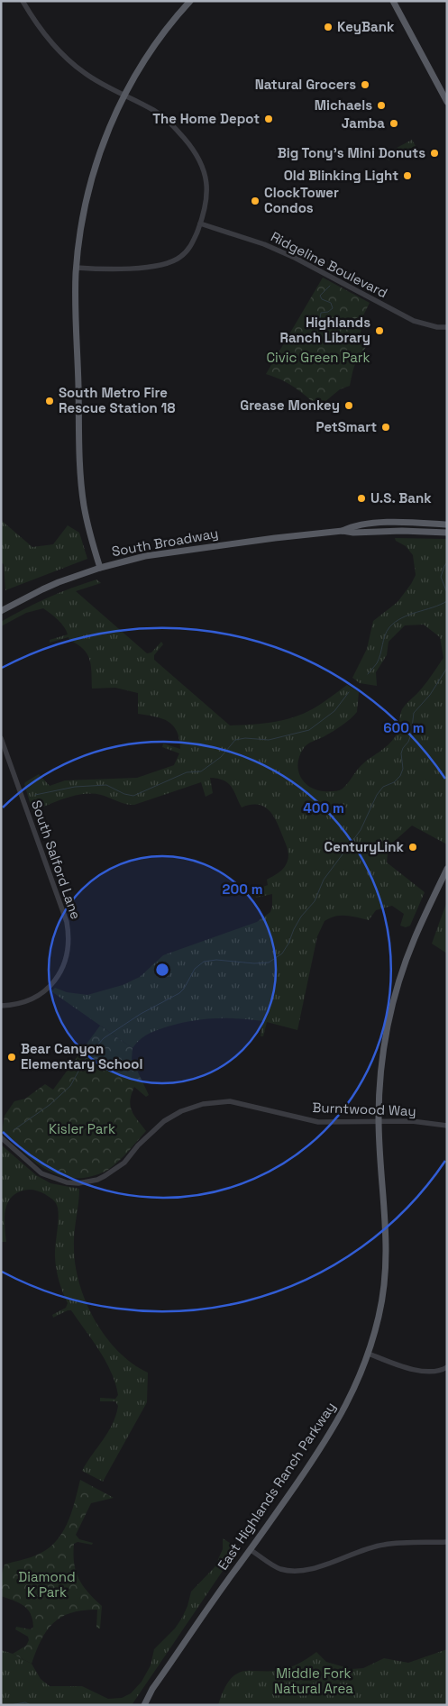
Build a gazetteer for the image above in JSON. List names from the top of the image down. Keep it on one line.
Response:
{"streets":{"main road":["South Broadway","East Highlands Ranch Parkway"],"street":["Ridgeline Boulevard","South Salford Lane","Burntwood Way"]},"crossings":[["Burntwood Way","East Highlands Ranch Parkway"]],"parks":["Civic Green Park","Kisler Park","Diamond K Park","Middle Fork Natural Area"],"places":["KeyBank","Natural Grocers","Michaels","The Home Depot","Jamba","Big Tony's Mini Donuts","Old Blinking Light","ClockTower Condos","Highlands Ranch Library","South Metro Fire Rescue Station 18","Grease Monkey","PetSmart","U.S. Bank","CenturyLink","Bear Canyon Elementary School"],"rings":["600 m","400 m","200 m"]}
